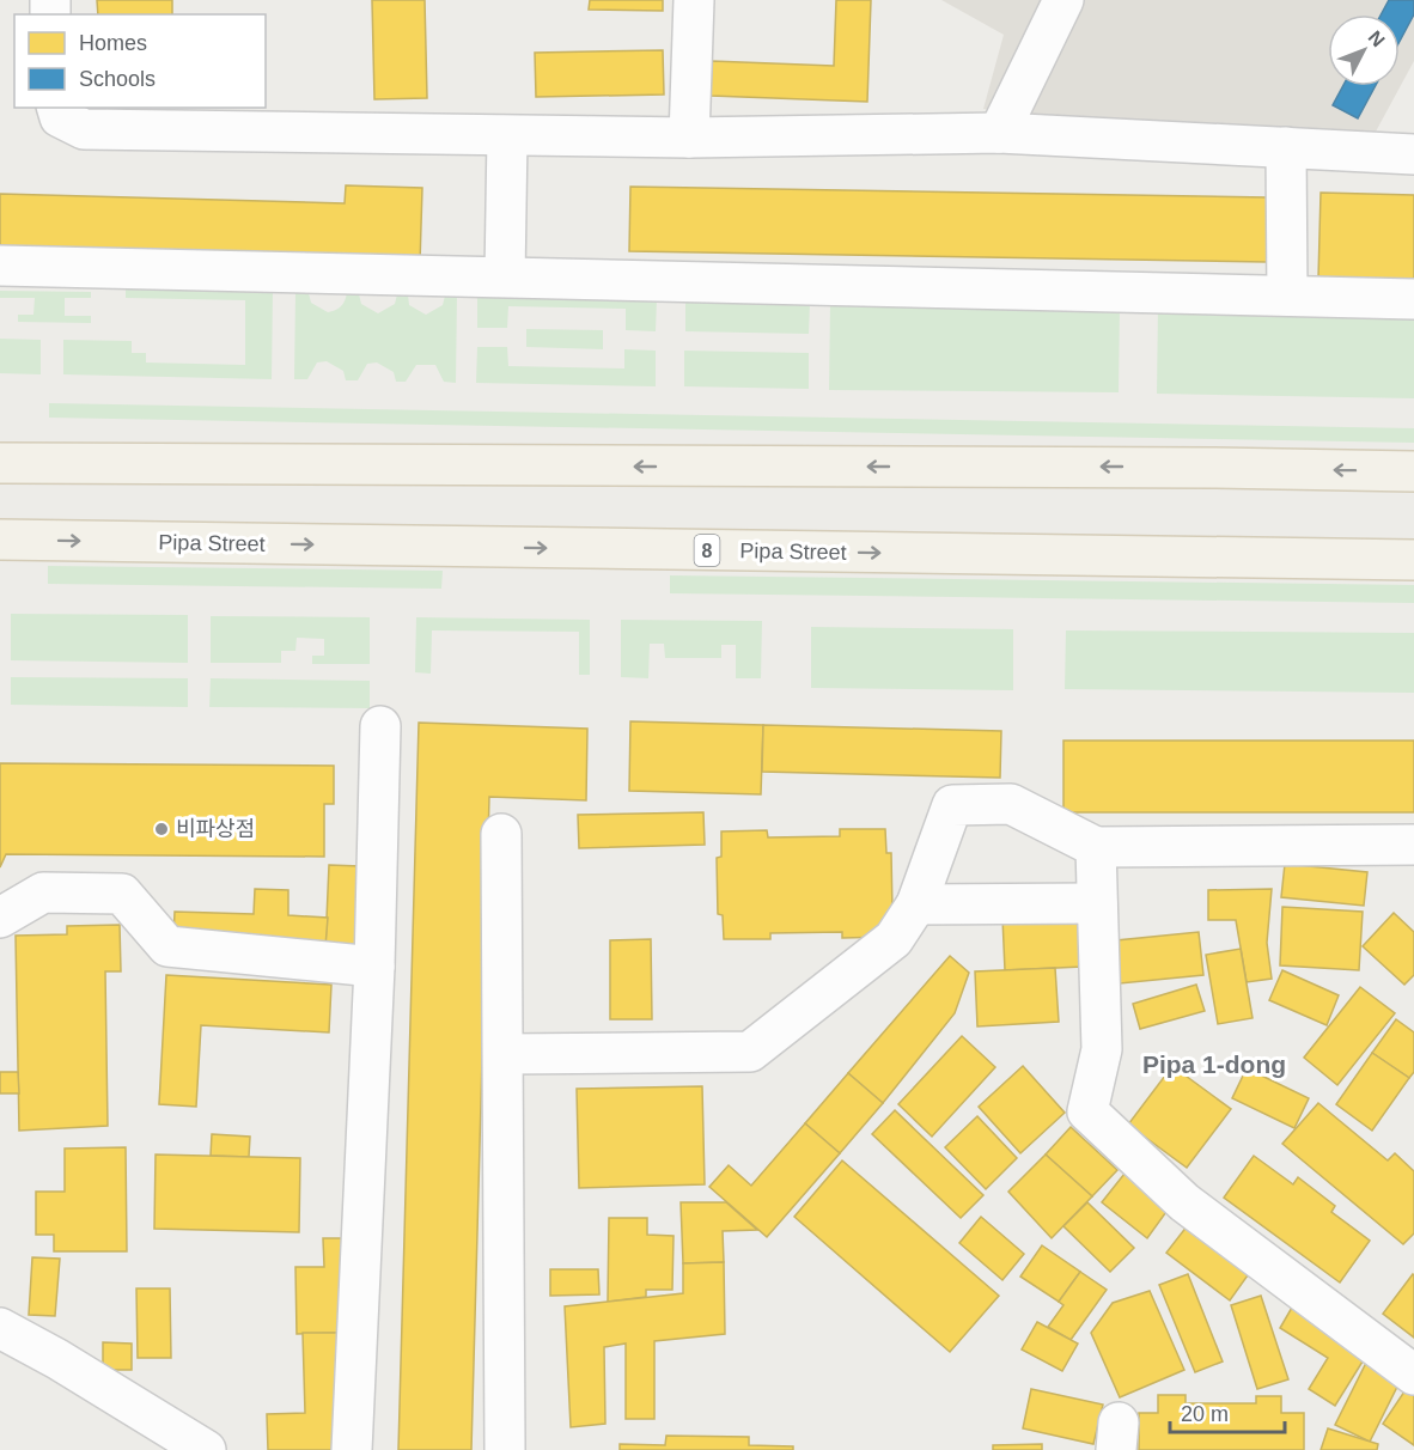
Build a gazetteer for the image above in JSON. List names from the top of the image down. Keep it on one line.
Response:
{"streets":{"main road":["Pipa Street","8"]},"districts":["Pipa 1-dong"],"places":["비파상점"],"legend":["Homes","Schools"],"scale_bar":"20 m","north":"top right"}
